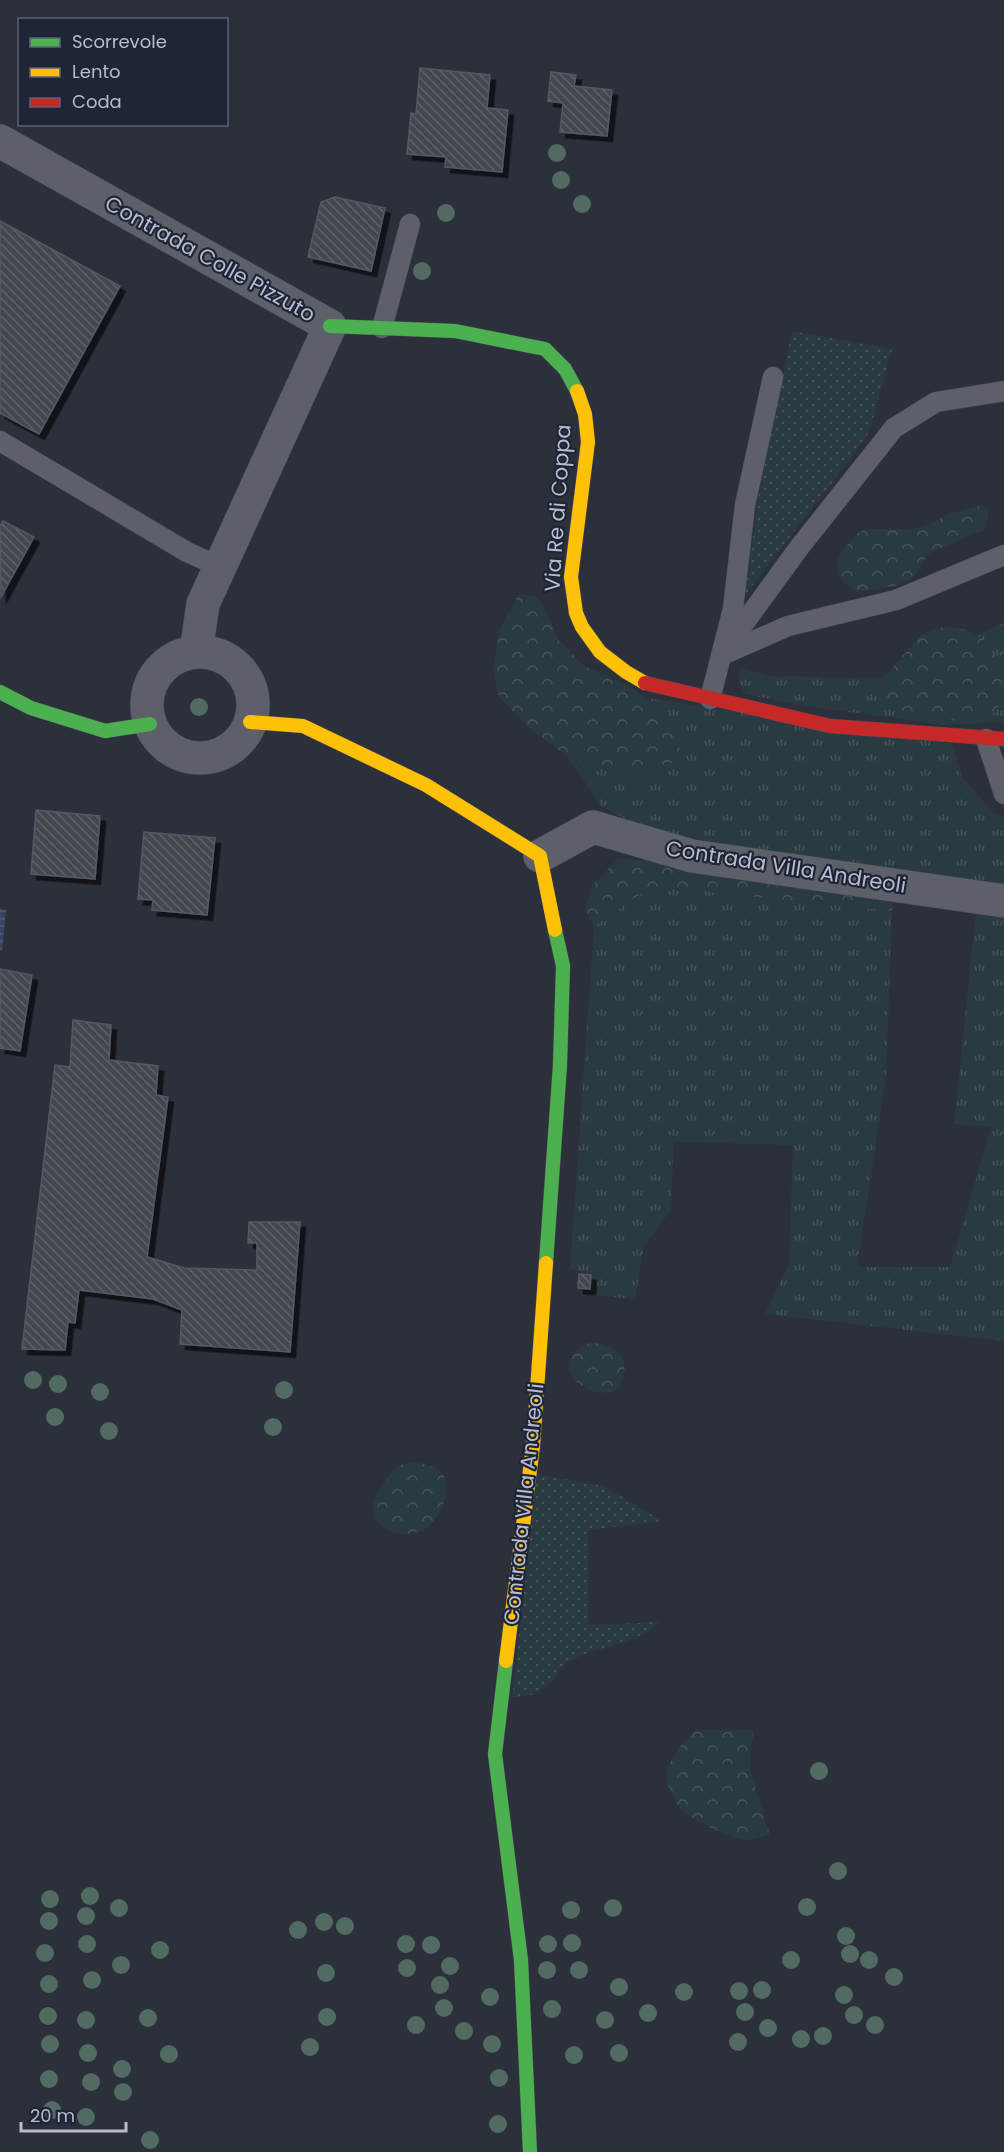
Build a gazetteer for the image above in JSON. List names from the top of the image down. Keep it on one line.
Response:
{"streets":{"street":["Contrada Colle Pizzuto","Via Re di Coppa","Contrada Villa Andreoli"]},"crossings":[["Contrada Colle Pizzuto","Via Re di Coppa"]],"legend":["Scorrevole","Lento","Coda"],"scale_bar":"20 m"}
